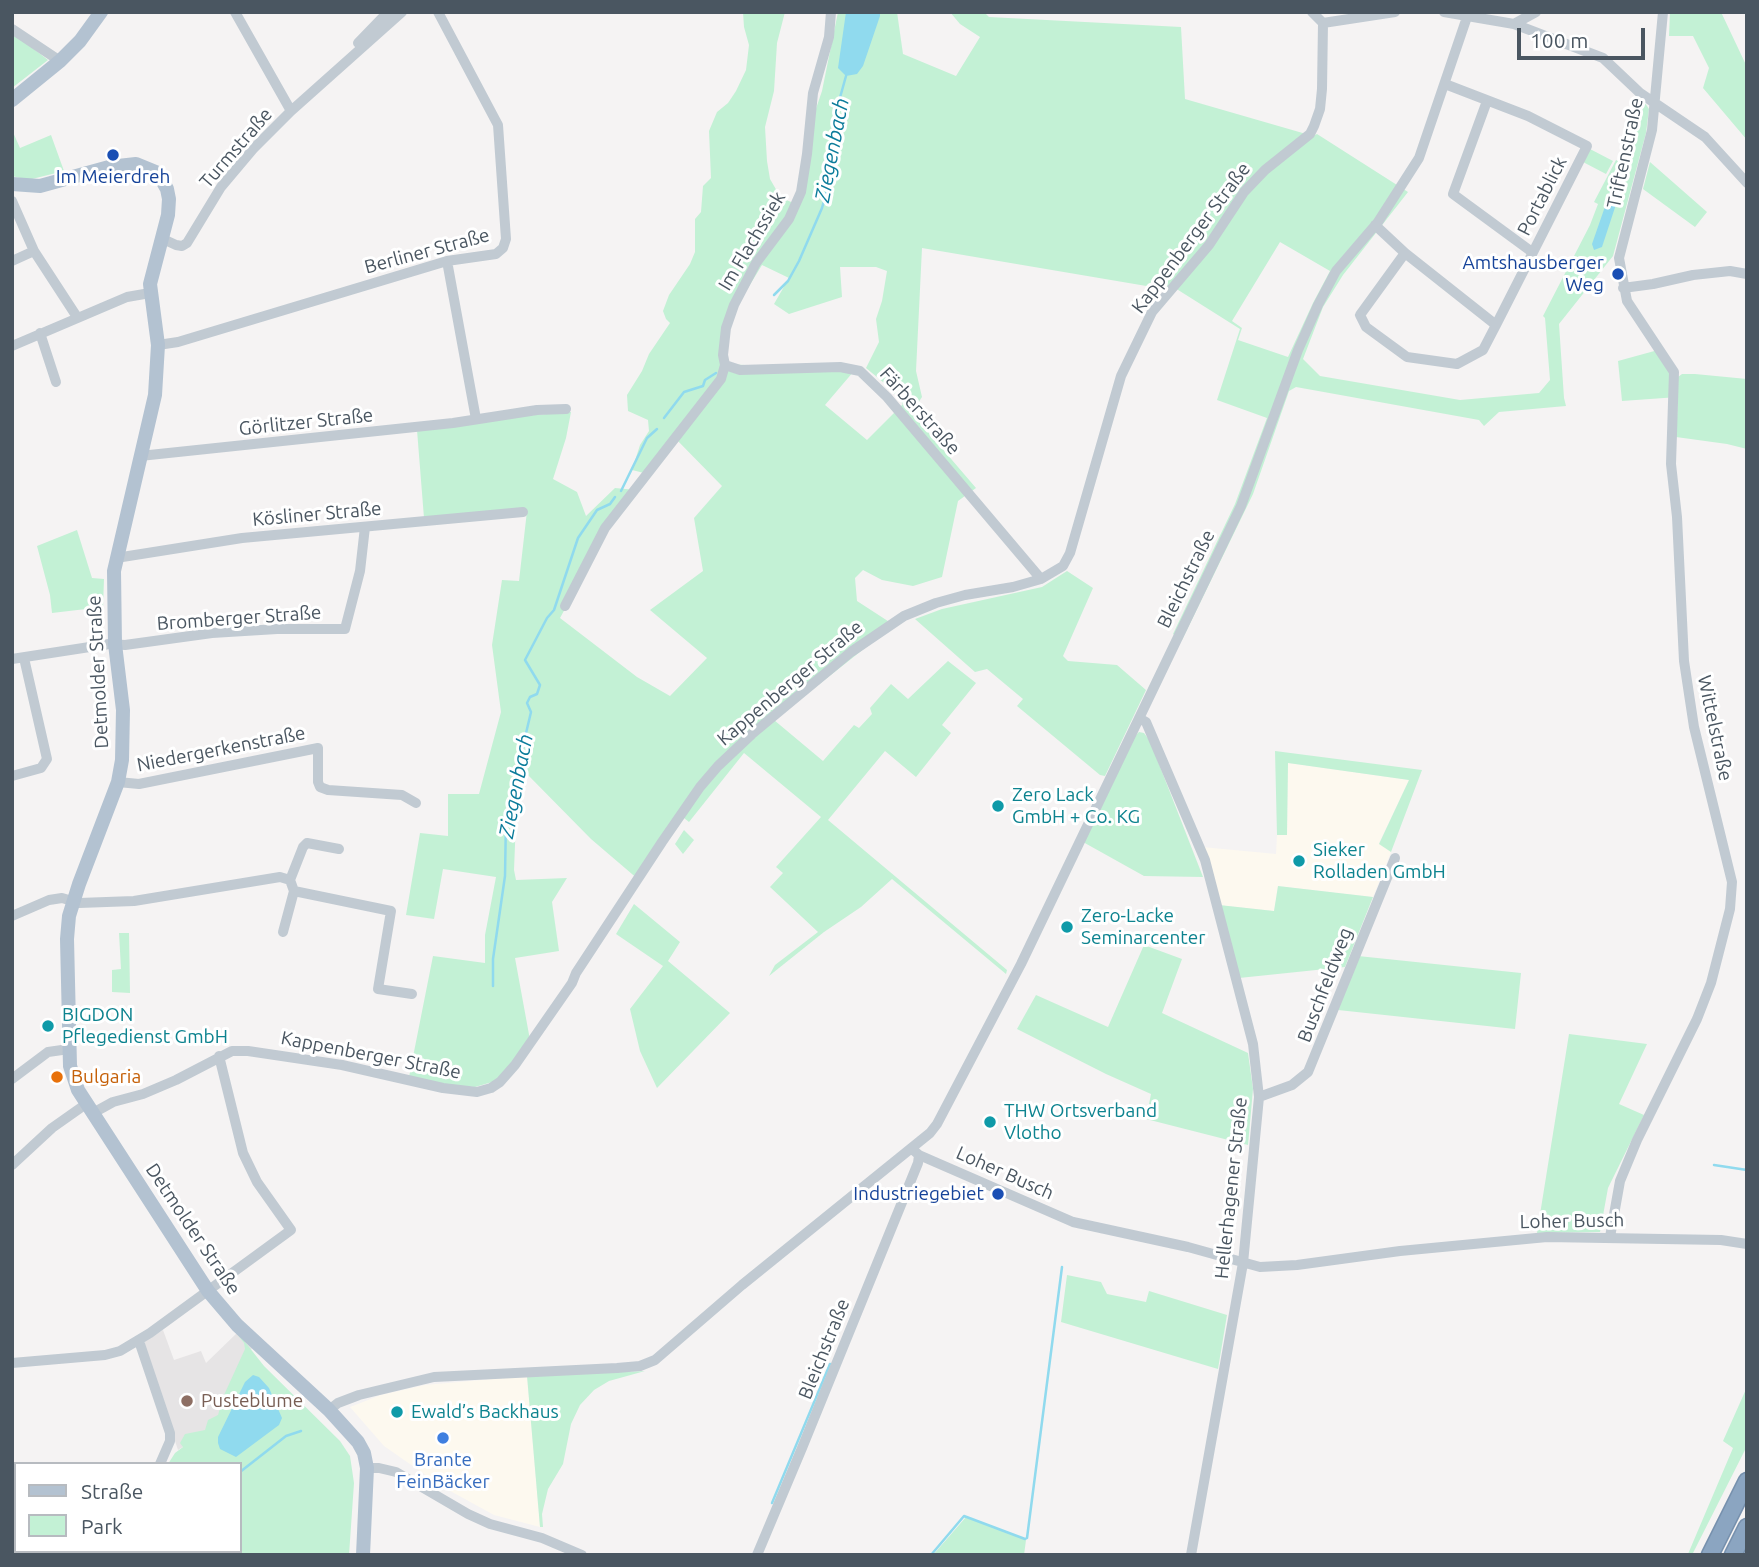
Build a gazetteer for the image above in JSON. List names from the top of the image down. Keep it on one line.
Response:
{"streets":{"main road":["Detmolder Straße"],"street":["Turmstraße","Triftenstraße","Portablick","Kappenberger Straße","Im Flachssiek","Berliner Straße","Färberstraße","Görlitzer Straße","Kösliner Straße","Bleichstraße","Bromberger Straße","Wittelstraße","Niedergerkenstraße","Buschfeldweg","Loher Busch","Hellerhagener Straße"]},"crossings":[["Turmstraße","Detmolder Straße"],["Triftenstraße","Wittelstraße"],["Portablick","Bleichstraße"],["Kappenberger Straße","Färberstraße"],["Kappenberger Straße","Detmolder Straße"],["Im Flachssiek","Färberstraße"],["Berliner Straße","Detmolder Straße"],["Görlitzer Straße","Detmolder Straße"],["Kösliner Straße","Bromberger Straße"],["Kösliner Straße","Detmolder Straße"],["Bleichstraße","Loher Busch"],["Bleichstraße","Hellerhagener Straße"],["Bromberger Straße","Detmolder Straße"],["Detmolder Straße","Niedergerkenstraße"],["Wittelstraße","Loher Busch"],["Buschfeldweg","Hellerhagener Straße"],["Loher Busch","Hellerhagener Straße"]],"water":["Ziegenbach"],"places":["Im Meierdreh","Amtshausberger Weg","Zero Lack GmbH + Co. KG","Sieker Rolladen GmbH","Zero-Lacke Seminarcenter","BIGDON Pflegedienst GmbH","Bulgaria","THW Ortsverband Vlotho","Industriegebiet","Pusteblume","Ewald’s Backhaus","Brante FeinBäcker"],"legend":["Straße","Park"],"scale_bar":"100 m"}
